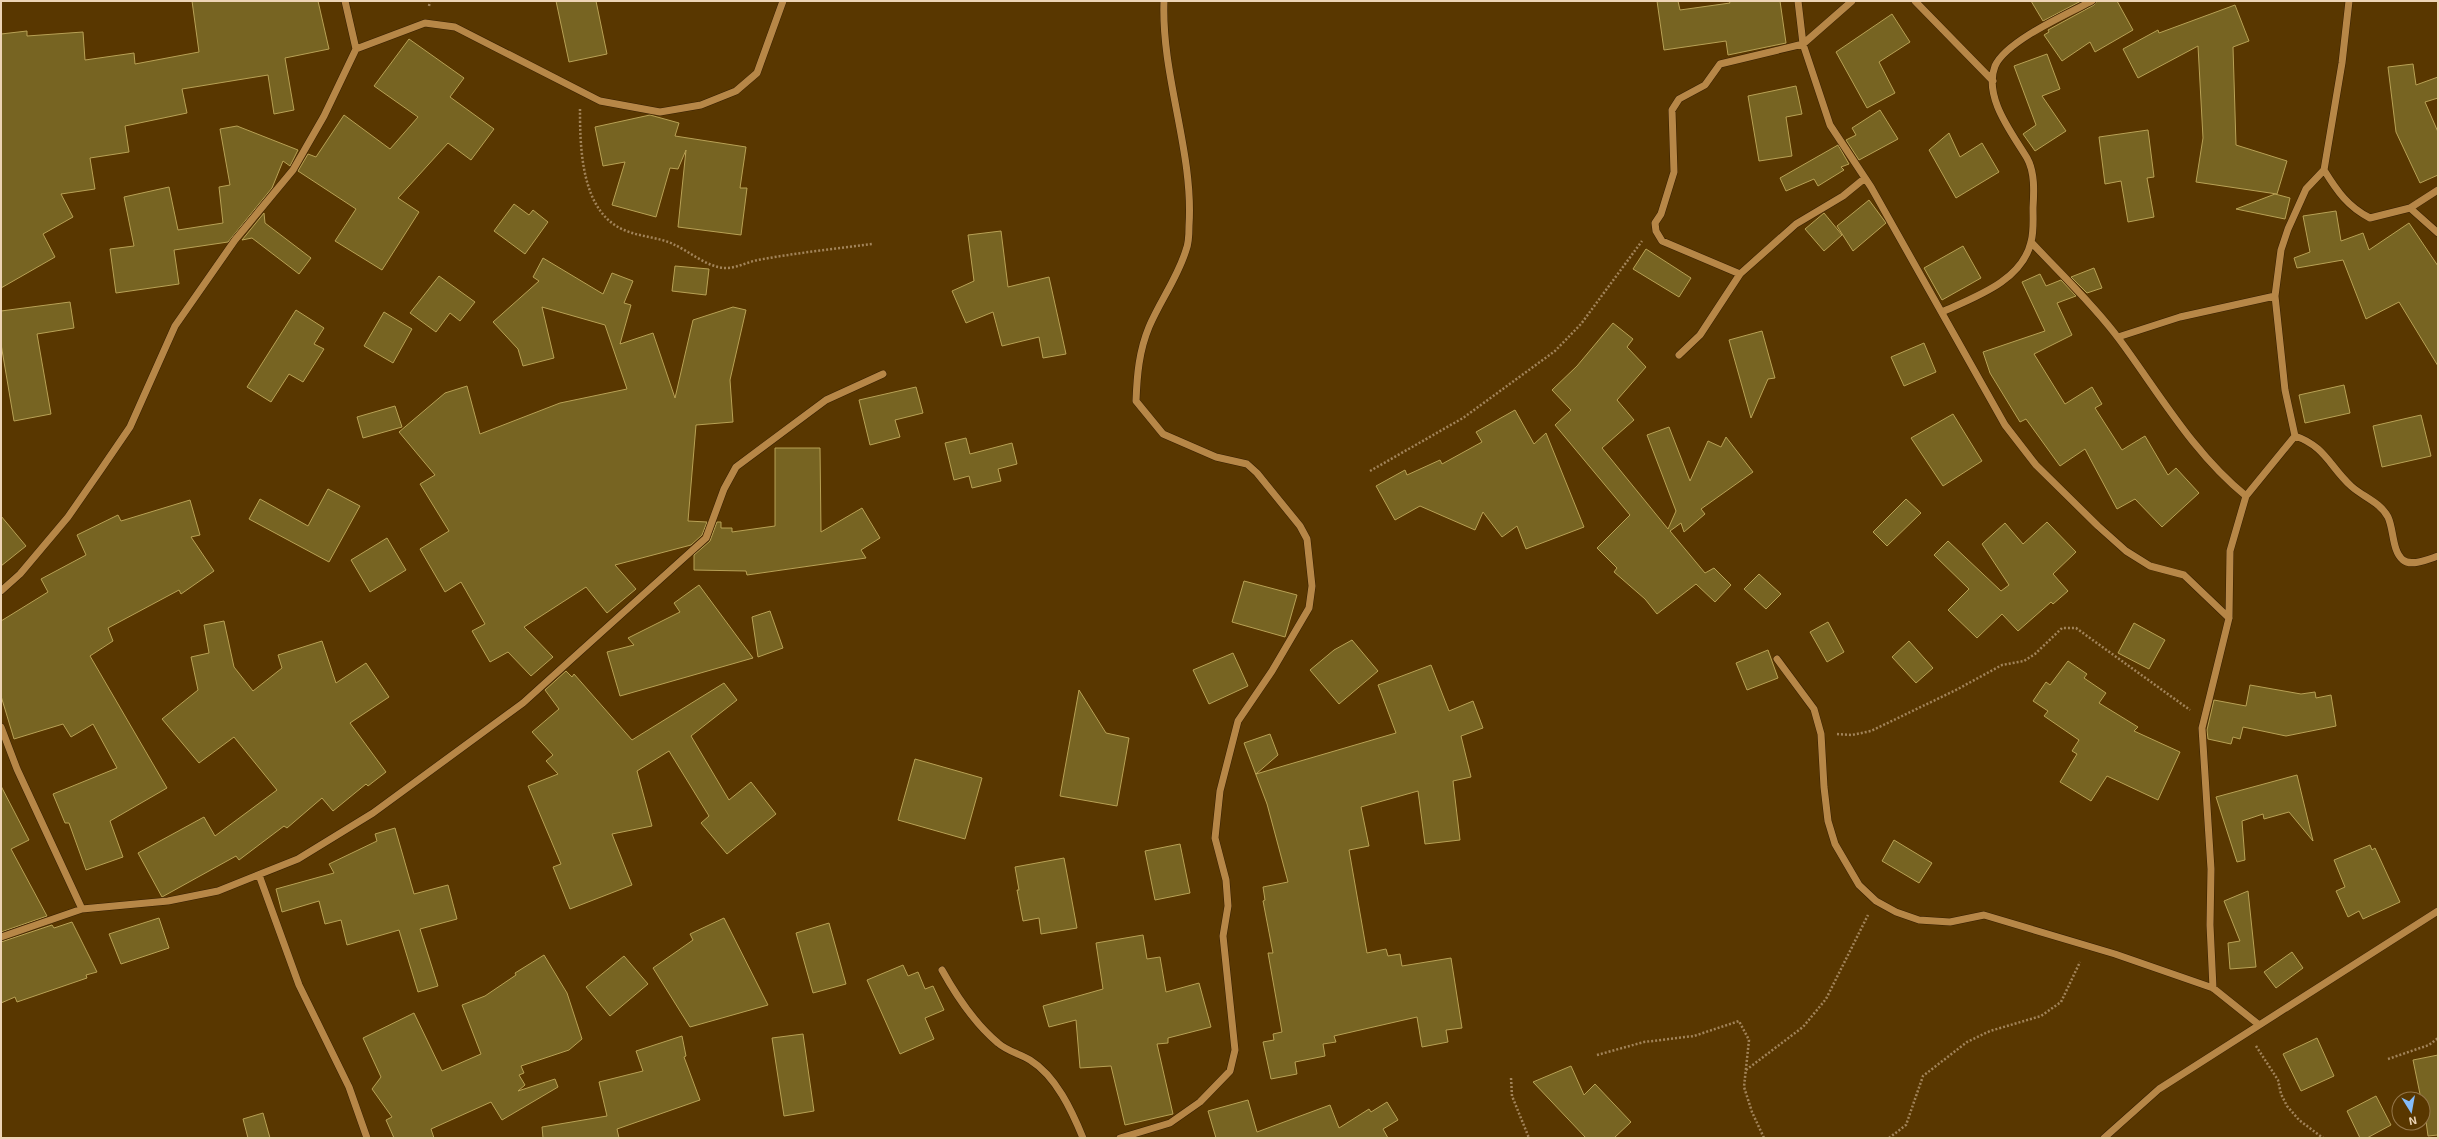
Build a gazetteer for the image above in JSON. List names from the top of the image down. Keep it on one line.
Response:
{"north":"bottom"}
